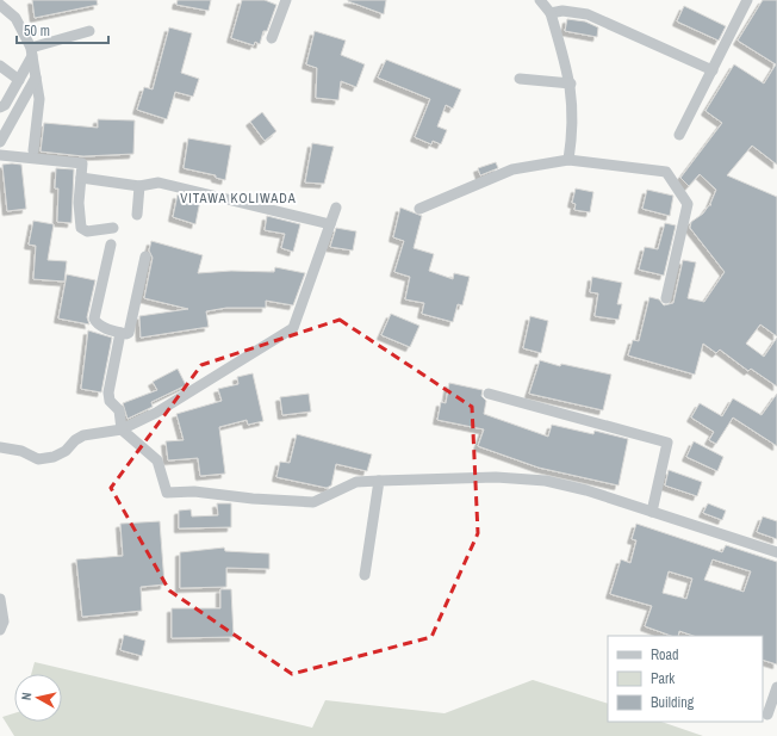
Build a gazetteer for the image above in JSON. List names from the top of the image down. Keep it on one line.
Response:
{"districts":["VITAWA KOLIWADA"],"legend":["Road","Park","Building"],"scale_bar":"50 m","north":"left"}
